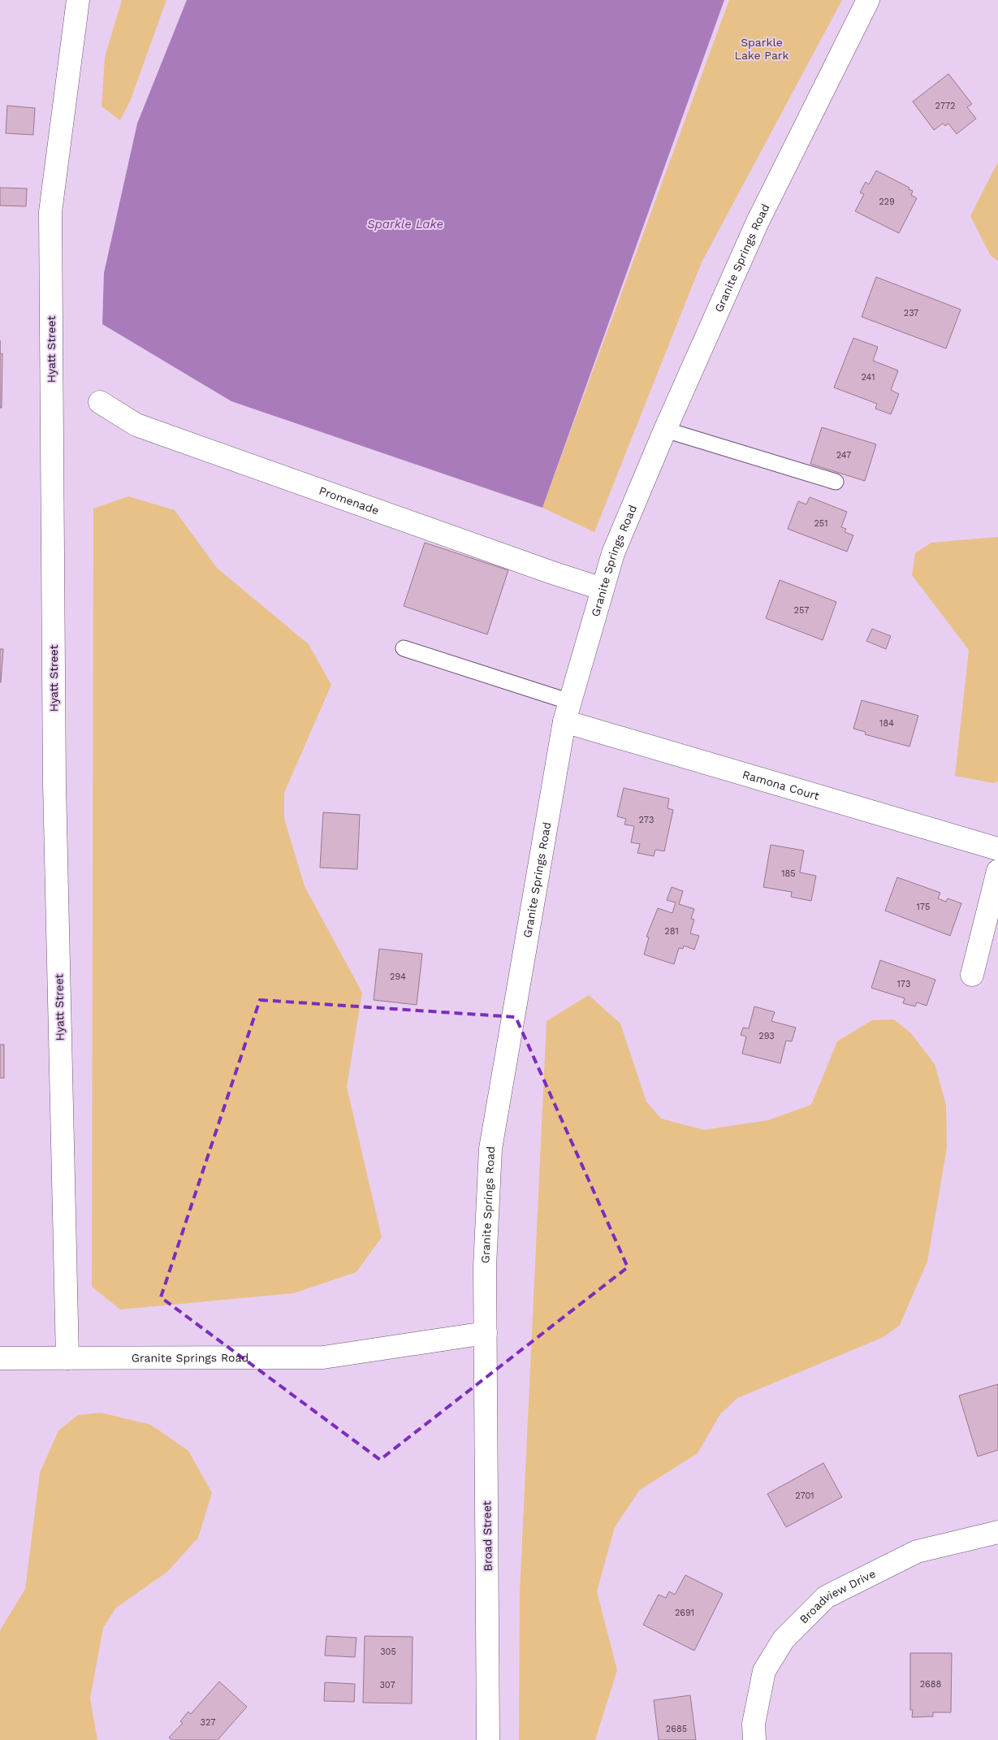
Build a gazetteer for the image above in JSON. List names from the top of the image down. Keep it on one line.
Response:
{"streets":{"street":["Granite Springs Road","Hyatt Street","Promenade","Ramona Court","Broad Street","Broadview Drive"]},"crossings":[["Granite Springs Road","Hyatt Street"],["Granite Springs Road","Promenade"],["Granite Springs Road","Ramona Court"],["Granite Springs Road","Broad Street"]],"water":["Sparkle Lake"],"parks":["Sparkle Lake Park"],"house_numbers":["2772","229","237","241","247","251","257","184","273","185","175","281","294","173","293","2701","2691","305","2688","307","327","2685"]}
